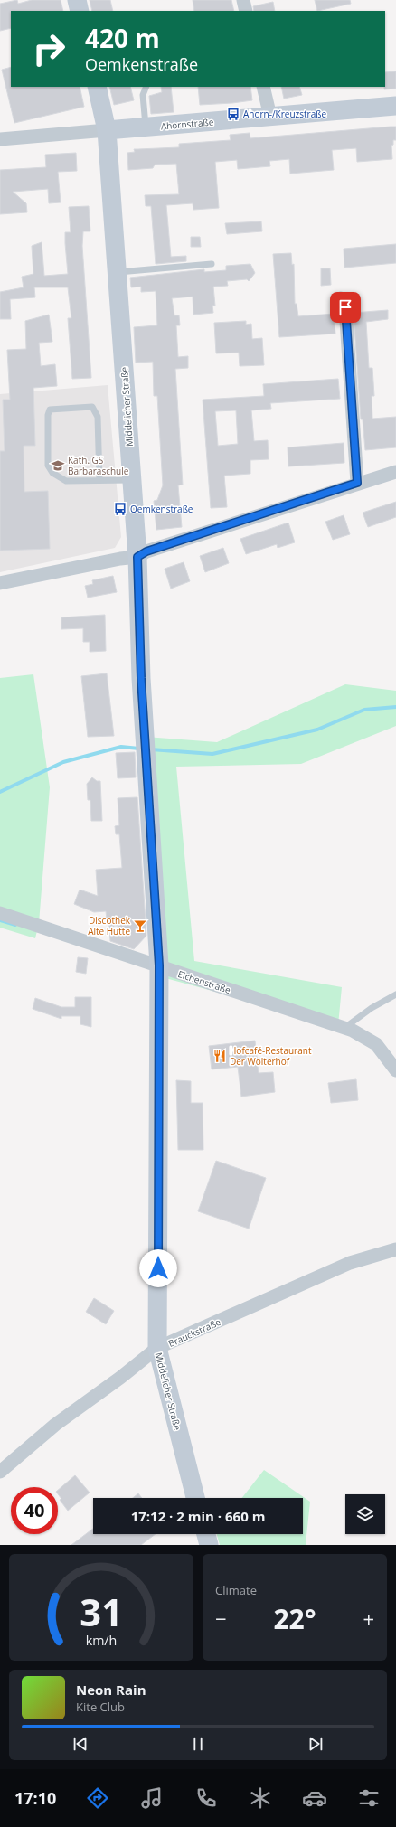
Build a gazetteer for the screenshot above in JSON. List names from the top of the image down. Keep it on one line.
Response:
{"streets":{"street":["Ahornstraße","Middelicher Straße","Eichenstraße","Brauckstraße"]},"crossings":[["Ahornstraße","Middelicher Straße"],["Middelicher Straße","Eichenstraße"],["Middelicher Straße","Brauckstraße"]],"places":{"bus stop":["Ahorn-/Kreuzstraße","Oemkenstraße"],"school or university":["Kath. GS Barbaraschule"],"bar":["Discothek Alte Hütte"],"restaurant":["Hofcafé-Restaurant Der Wolterhof"]},"page":{"turn":["420 m","Oemkenstraße"],"limit":"40","trip":"17:12 · 2 min · 660 m","tile":"Climate","heat":["−","22°","+"],"song":["Neon Rain","Kite Club"],"tabs":"17:10","gauge":["31","km/h"]}}
